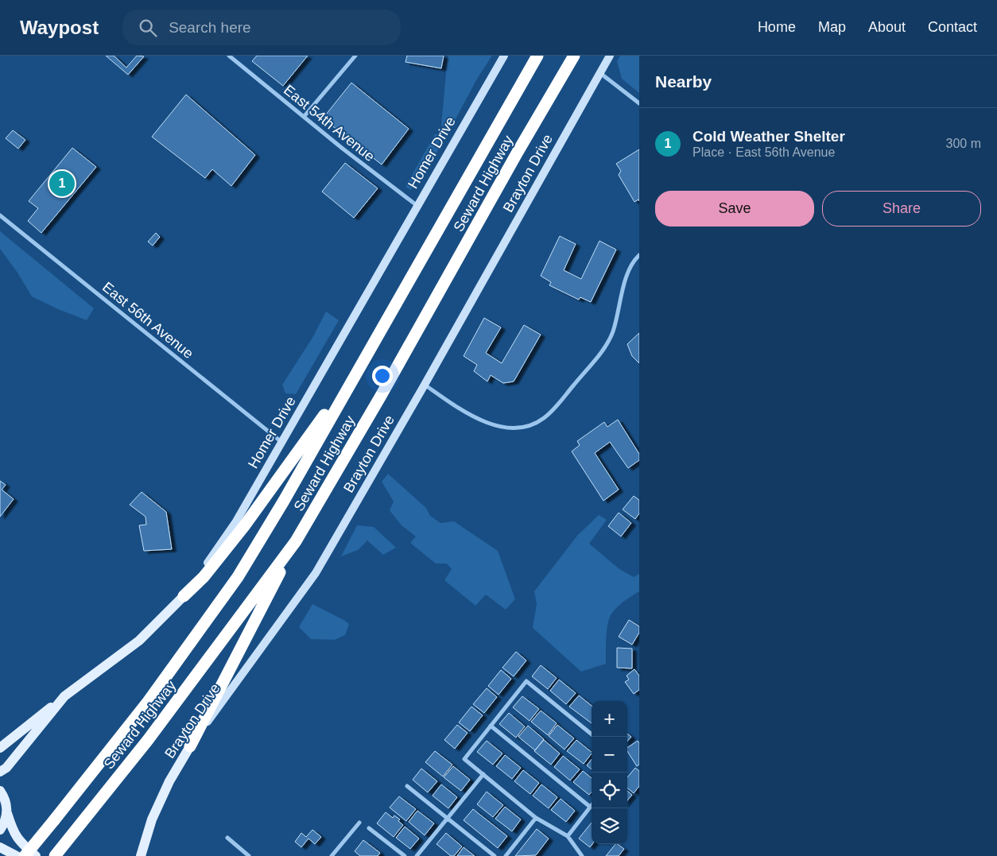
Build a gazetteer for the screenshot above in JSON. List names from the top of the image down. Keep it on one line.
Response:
{"streets":{"highway":["Seward Highway"],"main road":["Homer Drive","Brayton Drive"],"street":["East 54th Avenue","East 56th Avenue"]},"crossings":[["East 54th Avenue","Homer Drive"],["Homer Drive","East 56th Avenue"]],"page":{"header":"Waypost","search":"Search here","nav":["Home","Map","About","Contact"],"heading":"Nearby","list":[{"mark":"1","name":"Cold Weather Shelter","note":"Place · East 56th Avenue","value":"300 m"}],"pins":"1","buttons":["Save","Share"],"map_buttons":["+","−"]}}
